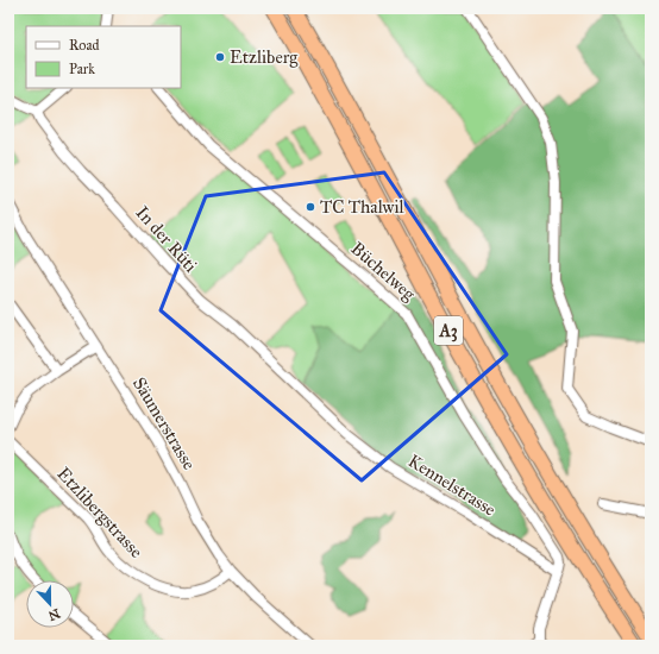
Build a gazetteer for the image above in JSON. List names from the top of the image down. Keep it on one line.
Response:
{"streets":{"highway":["A3"],"street":["In der Rüti","Büchelweg","Säumerstrasse","Kennelstrasse","Etzlibergstrasse"]},"crossings":[["In der Rüti","Kennelstrasse"],["Büchelweg","Kennelstrasse"],["Säumerstrasse","Etzlibergstrasse"]],"places":["Etzliberg","TC Thalwil"],"legend":["Road","Park"],"north":"bottom"}
